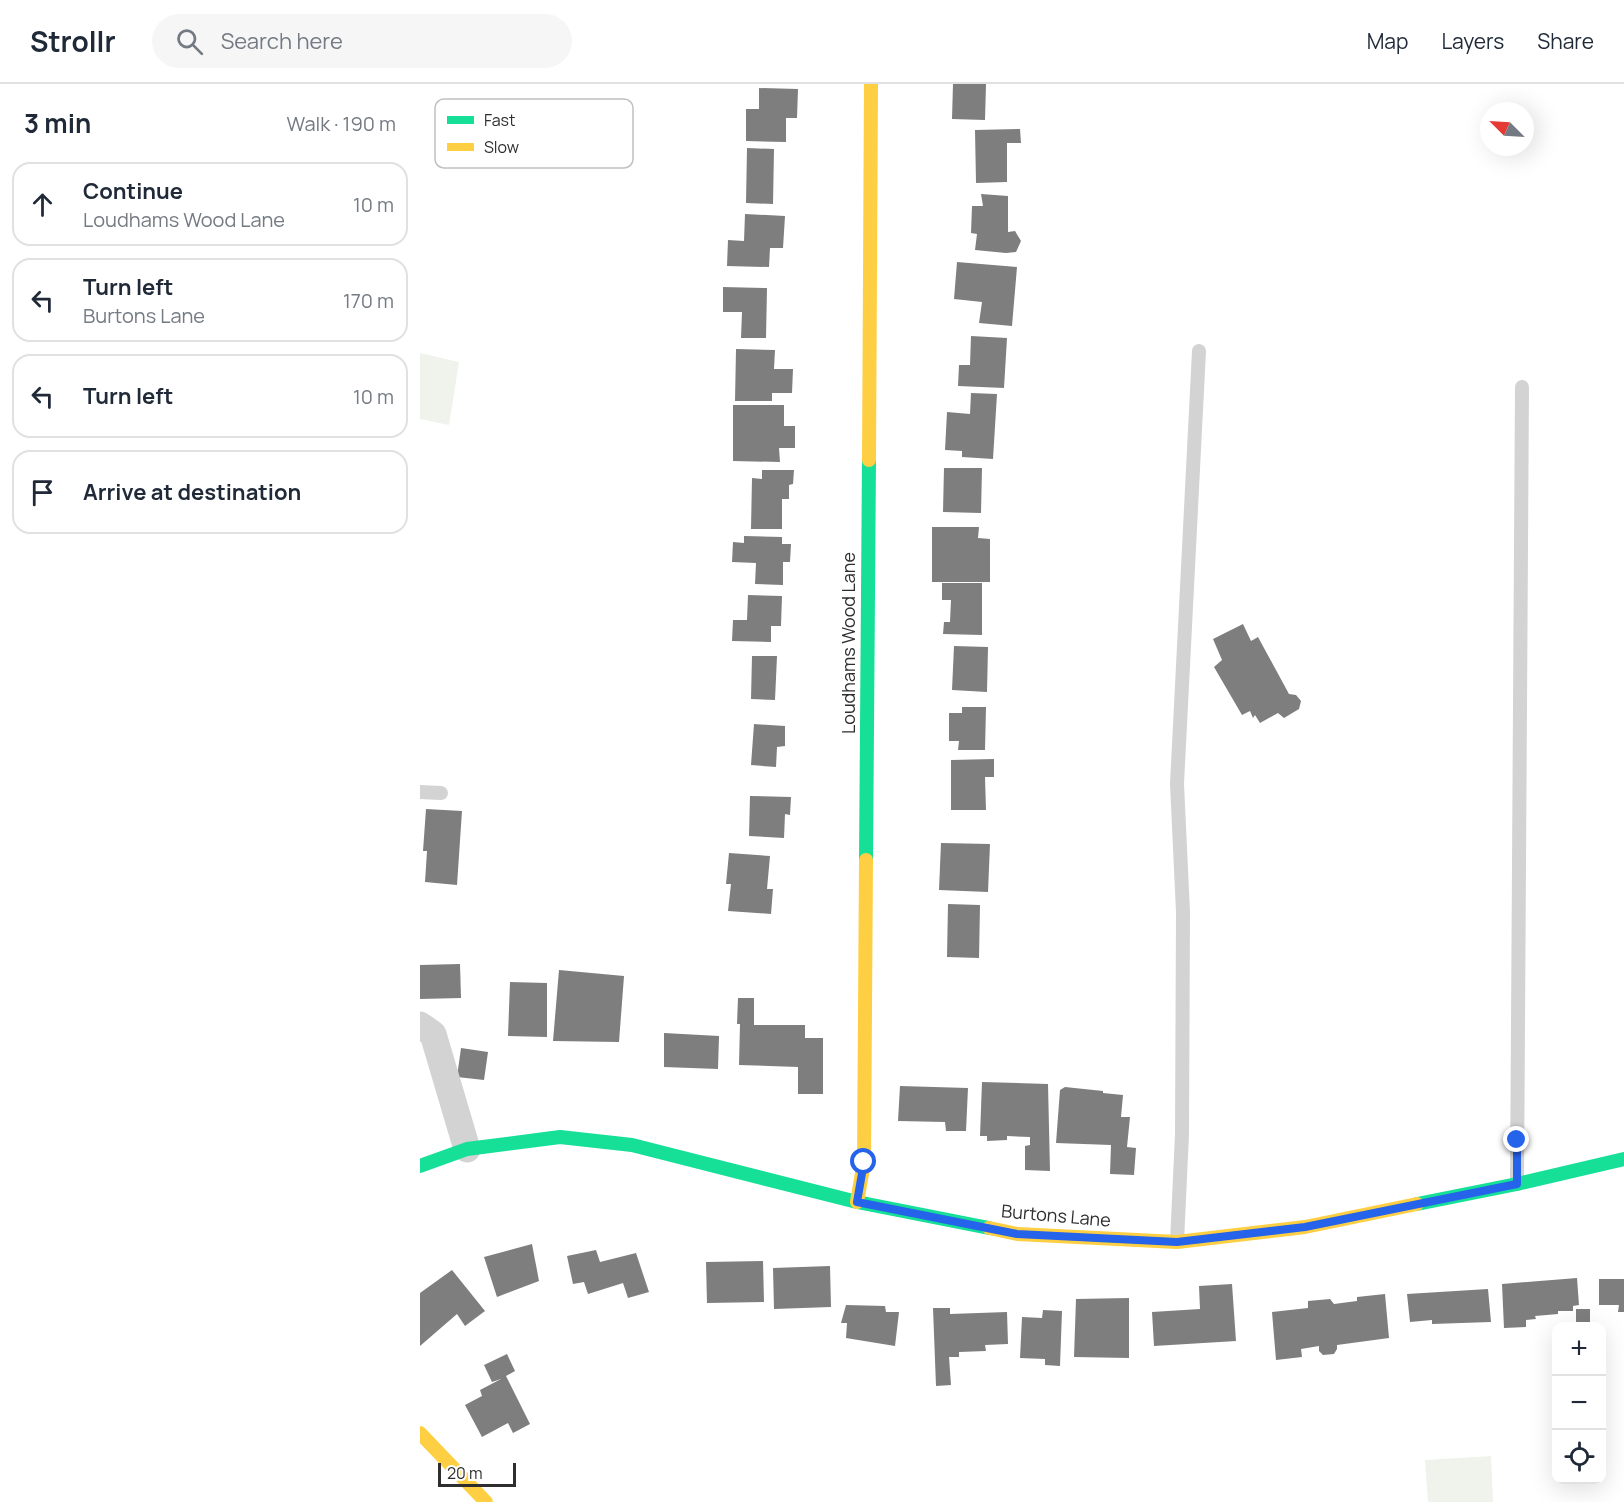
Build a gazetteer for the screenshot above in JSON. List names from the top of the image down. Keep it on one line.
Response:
{"streets":{"street":["Loudhams Wood Lane","Burtons Lane"]},"crossings":[["Loudhams Wood Lane","Burtons Lane"]],"legend":["Fast","Slow"],"scale_bar":"20 m","north":"top left","page":{"header":"Strollr","search":"Search here","nav":["Map","Layers","Share"],"heading":["3 min","Walk · 190 m"],"list":[["Continue","Loudhams Wood Lane","10 m"],["Turn left","Burtons Lane","170 m"],["Turn left","10 m"],"Arrive at destination"],"map_buttons":["+","−"],"scale":"20 m"}}
